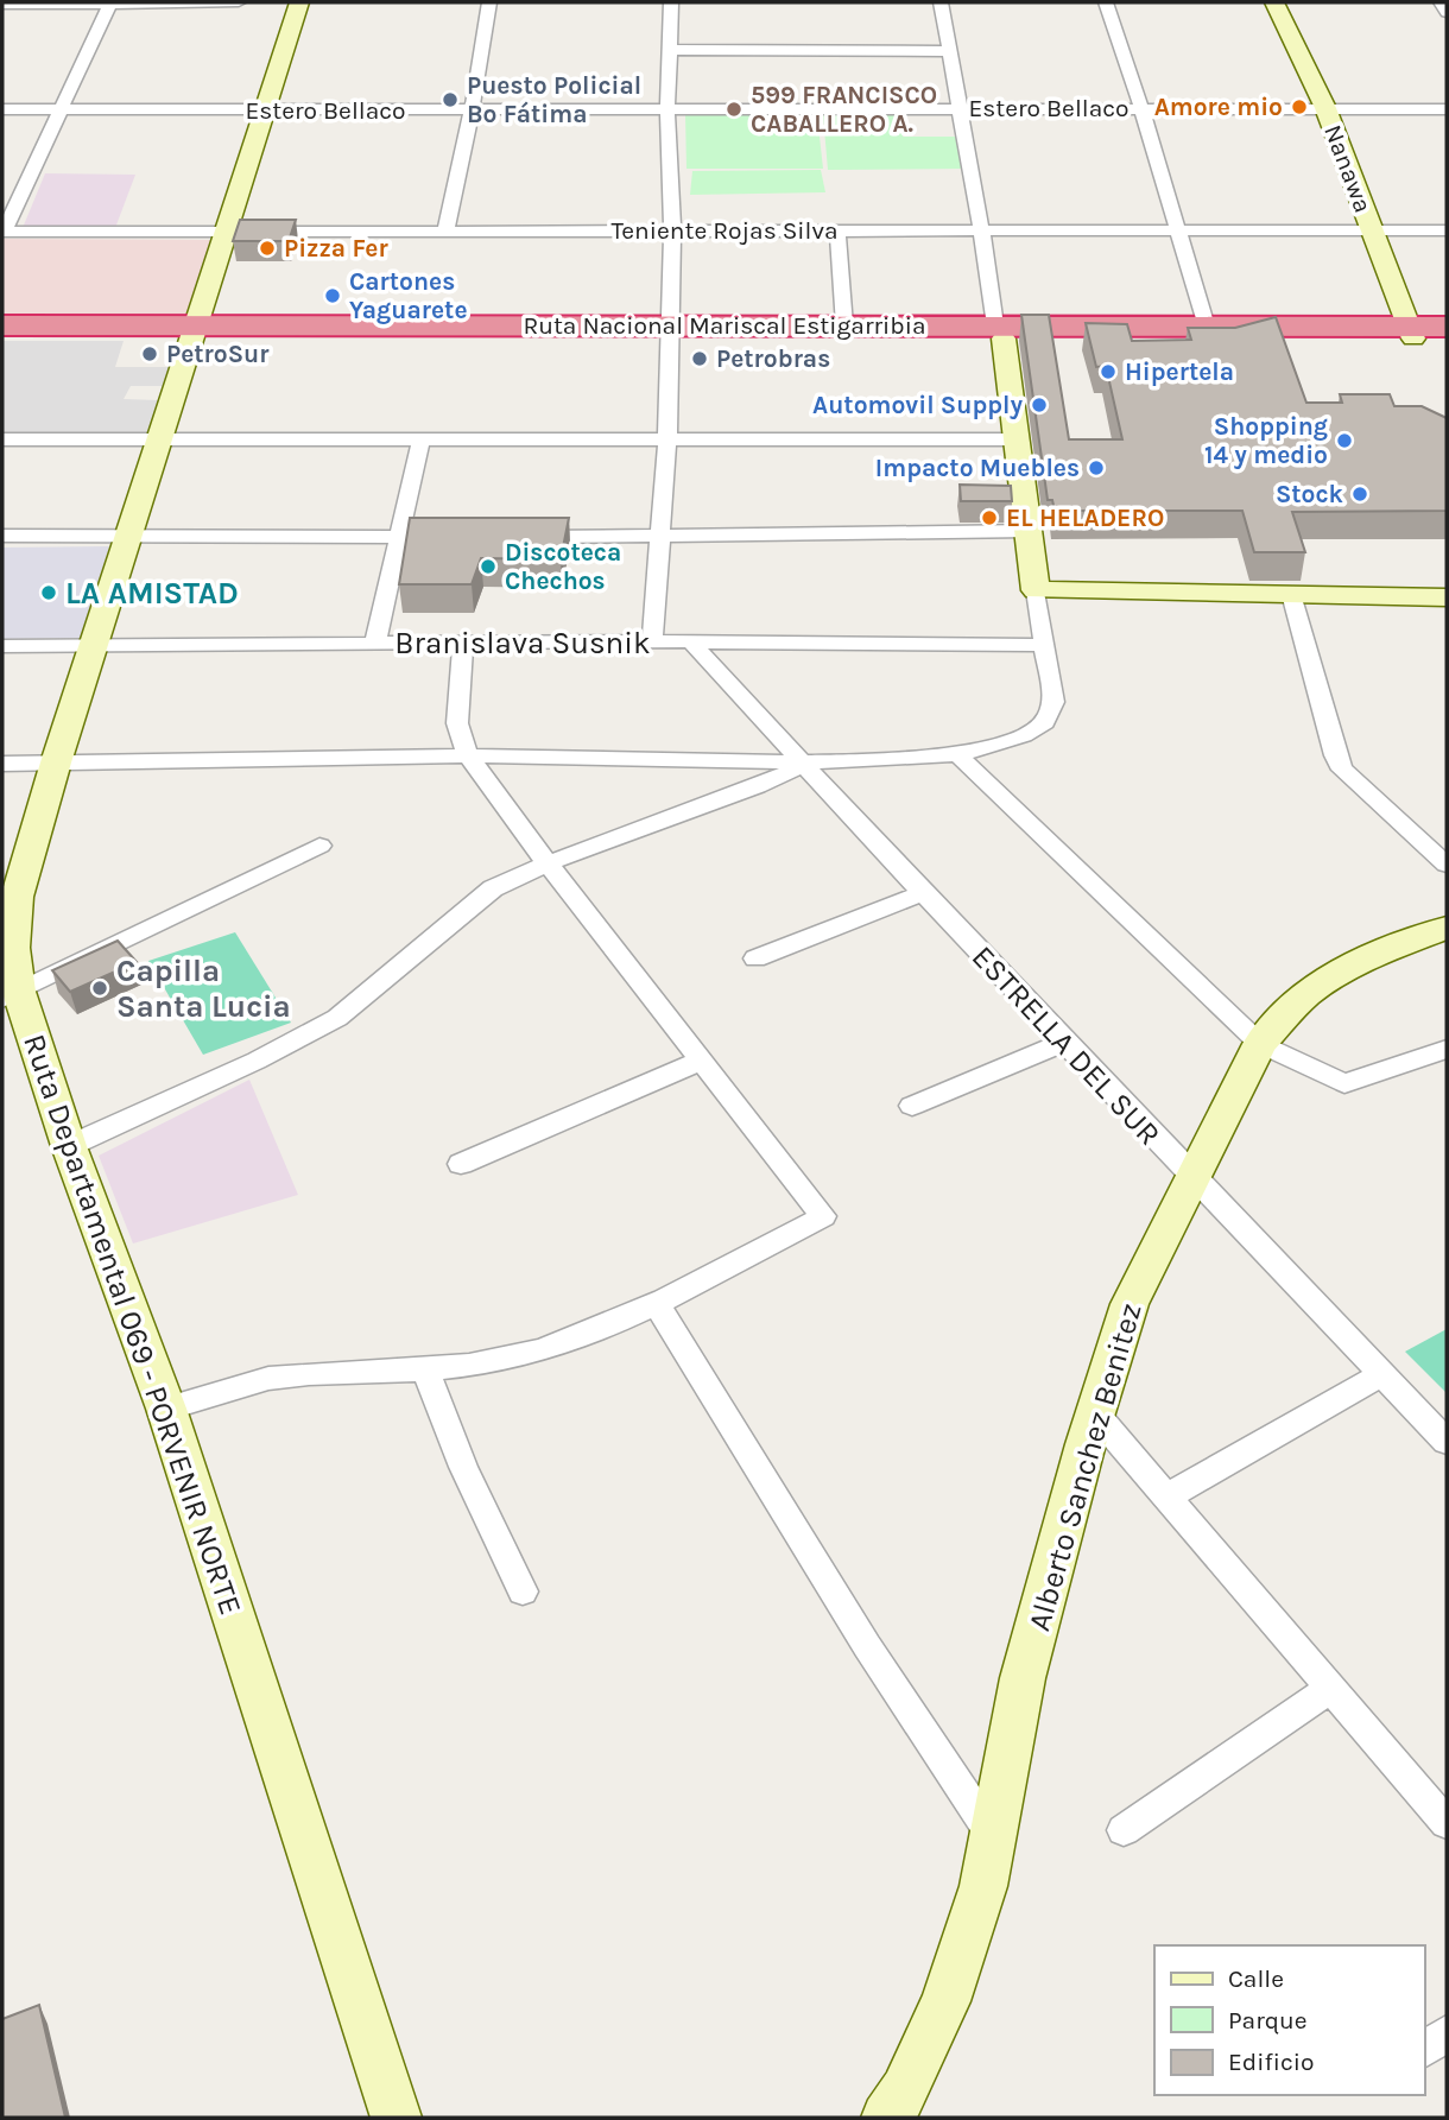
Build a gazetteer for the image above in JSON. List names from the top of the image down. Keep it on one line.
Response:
{"streets":{"highway":["Ruta Nacional Mariscal Estigarribia"],"main road":["Nanawa","Ruta Departamental 069 - PORVENIR NORTE","Alberto Sanchez Benitez"],"street":["Estero Bellaco","Teniente Rojas Silva","Branislava Susnik","ESTRELLA DEL SUR"]},"crossings":[["Estero Bellaco","Nanawa"],["Estero Bellaco","Ruta Departamental 069 - PORVENIR NORTE"],["Nanawa","Teniente Rojas Silva"],["Nanawa","Ruta Nacional Mariscal Estigarribia"],["Teniente Rojas Silva","Ruta Departamental 069 - PORVENIR NORTE"],["Ruta Nacional Mariscal Estigarribia","Ruta Departamental 069 - PORVENIR NORTE"],["Branislava Susnik","ESTRELLA DEL SUR"],["Branislava Susnik","Ruta Departamental 069 - PORVENIR NORTE"],["ESTRELLA DEL SUR","Alberto Sanchez Benitez"]],"places":["Puesto Policial Bo Fátima","Amore mio","599 FRANCISCO CABALLERO A.","Pizza Fer","Cartones Yaguarete","PetroSur","Petrobras","Hipertela","Automovil Supply","Shopping 14 y medio","Impacto Muebles","Stock","EL HELADERO","Discoteca Chechos","LA AMISTAD","Capilla Santa Lucia"],"legend":["Calle","Parque","Edificio"]}
